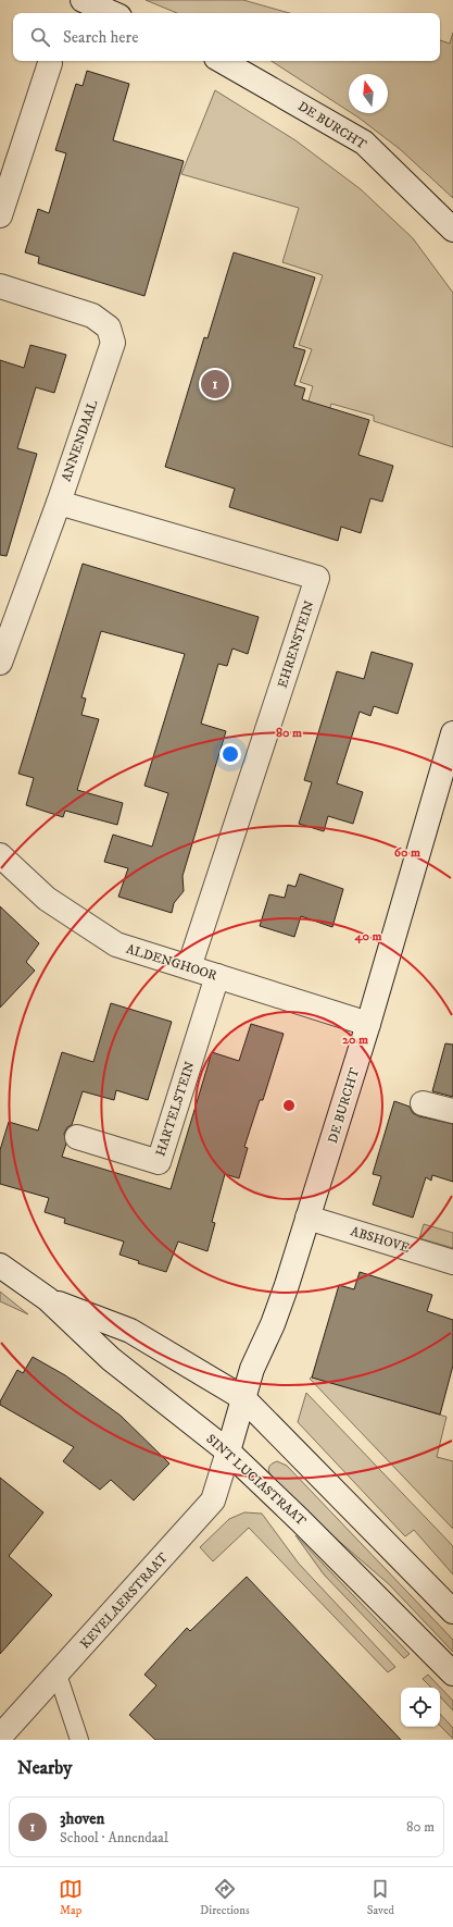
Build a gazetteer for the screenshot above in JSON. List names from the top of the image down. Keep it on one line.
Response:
{"streets":{"street":["DE BURCHT","ANNENDAAL","EHRENSTEIN","ALDENGHOOR","HARTELSTEIN","ABSHOVE","SINT LUCIASTRAAT","KEVELAERSTRAAT"]},"crossings":[["DE BURCHT","ALDENGHOOR"],["DE BURCHT","ABSHOVE"],["DE BURCHT","SINT LUCIASTRAAT"],["DE BURCHT","KEVELAERSTRAAT"],["ANNENDAAL","EHRENSTEIN"],["EHRENSTEIN","ALDENGHOOR"],["ALDENGHOOR","HARTELSTEIN"],["SINT LUCIASTRAAT","KEVELAERSTRAAT"]],"north":"top","page":{"search":"Search here","pins":"1","heading":"Nearby","list":[{"mark":"1","name":"3hoven","note":"School · Annendaal","value":"80 m"}],"nav":["Map","Directions","Saved"]},"rings":["80 m","60 m","40 m","20 m"]}
